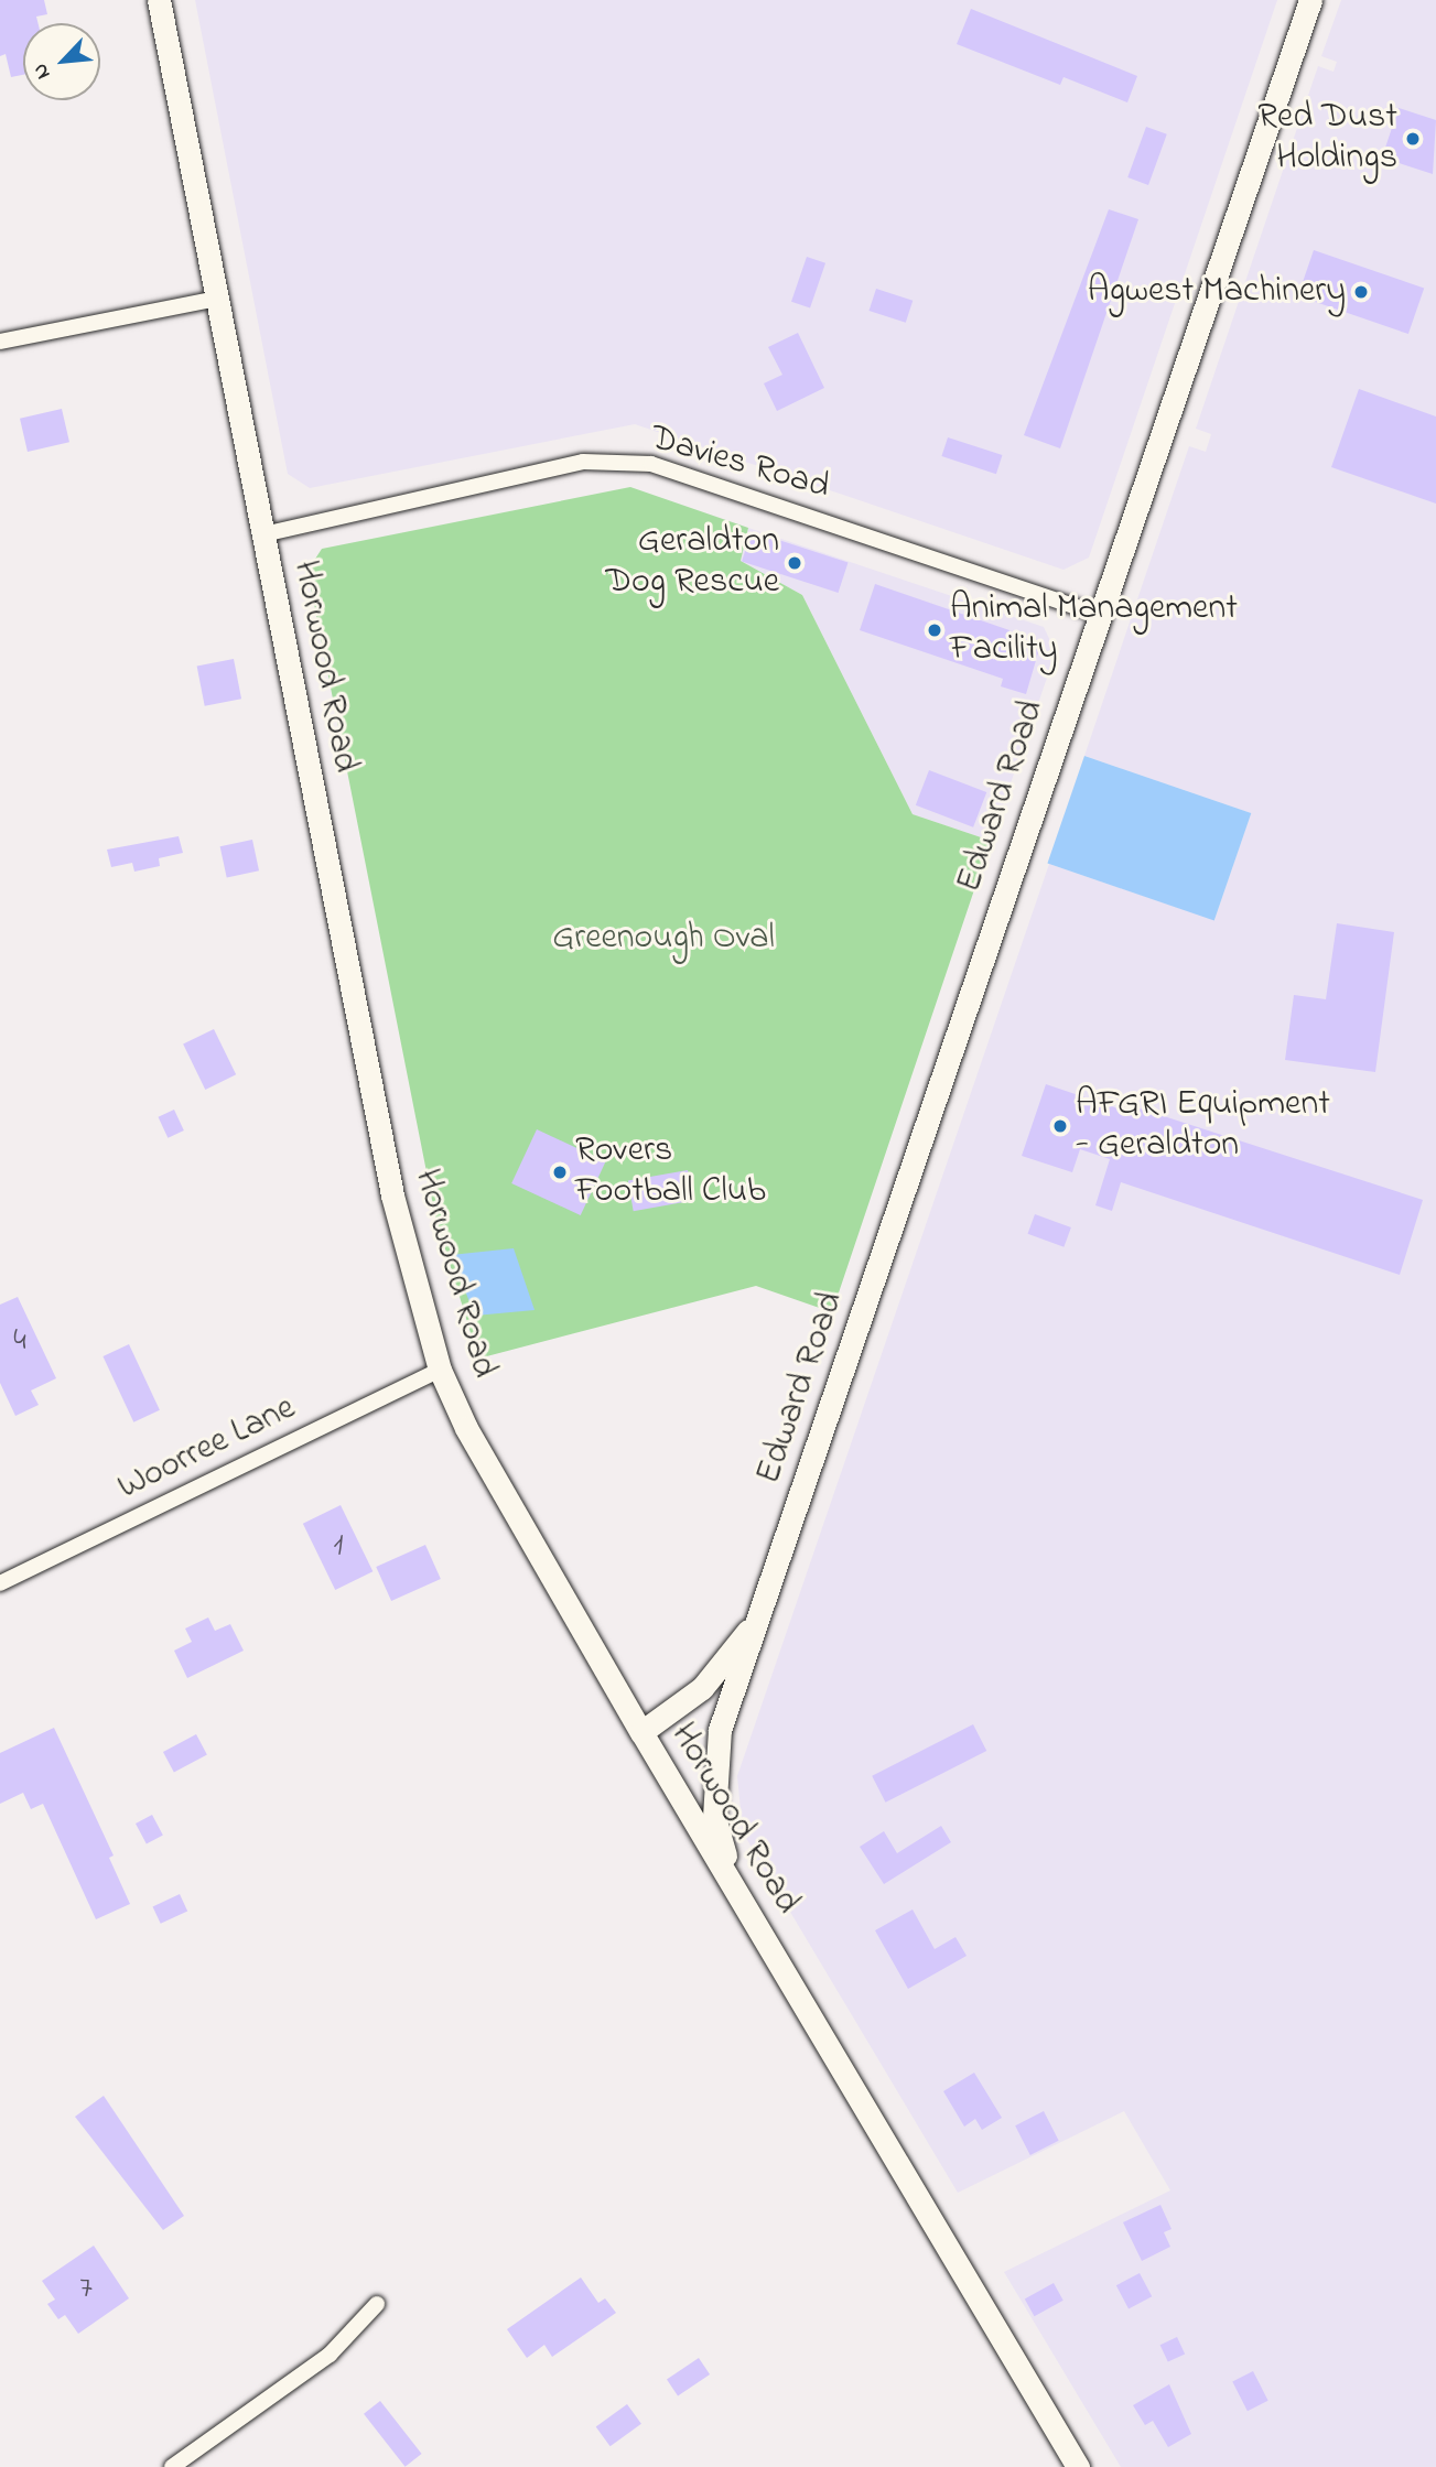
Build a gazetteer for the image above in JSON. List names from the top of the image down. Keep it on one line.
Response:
{"streets":{"main road":["Horwood Road","Edward Road"],"street":["Davies Road","Woorree Lane"]},"crossings":[["Davies Road","Horwood Road"],["Davies Road","Edward Road"],["Horwood Road","Edward Road"],["Horwood Road","Woorree Lane"]],"parks":["Greenough Oval"],"places":["Red Dust Holdings","Agwest Machinery","Geraldton Dog Rescue","Animal Management Facility","AFGRI Equipment - Geraldton","Rovers Football Club"],"house_numbers":["4","1","7"],"north":"bottom left"}
